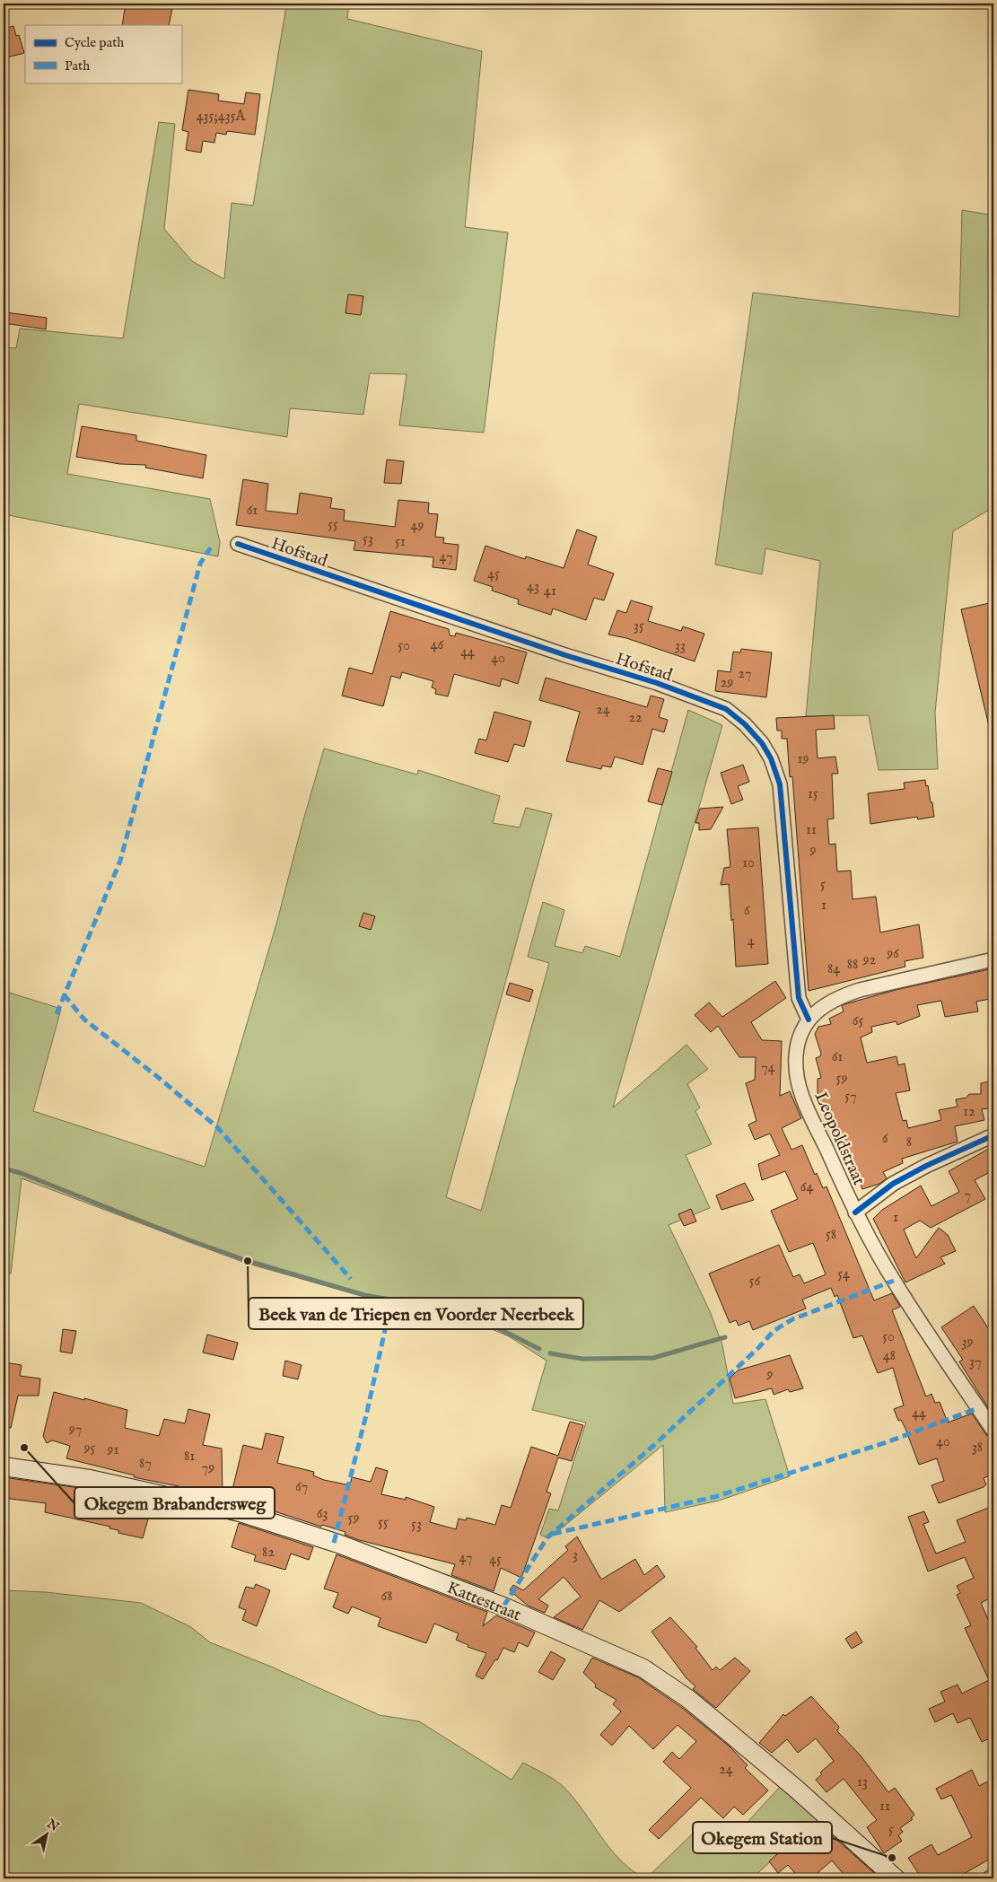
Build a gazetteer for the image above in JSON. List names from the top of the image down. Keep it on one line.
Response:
{"streets":{"main road":["Kattestraat"],"street":["Hofstad","Leopoldstraat"]},"crossings":[["Hofstad","Leopoldstraat"]],"places":["Beek van de Triepen en Voorder Neerbeek","Okegem Brabandersweg","Okegem Station"],"house_numbers":["435;435A","61","55","49","53","51","47","45","43","41","35","46","50","33","44","40","27","29","24","22","19","15","11","9","10","5","1","6","4","96","92","88","84","65","61","74","59","57","12","6","8","64","7","1","58","54","56","50","39","48","37","9","44","97","40","38","95","91","81","87","79","67","63","59","55","53","82","3","47","45","68","24","13","11","5"],"legend":["Cycle path","Path"],"north":"top right"}
